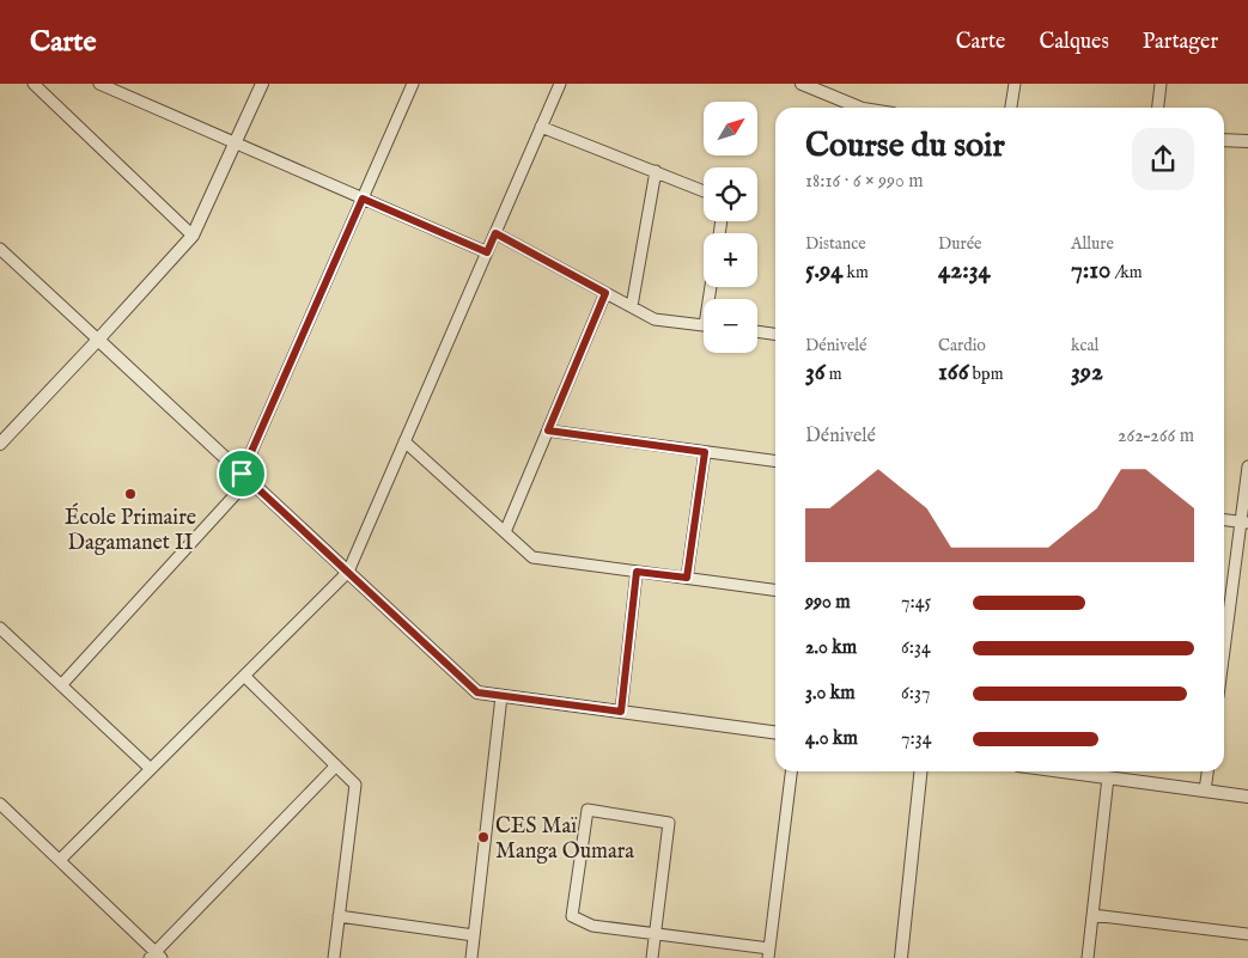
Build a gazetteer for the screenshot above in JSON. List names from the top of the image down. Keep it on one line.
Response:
{"places":["École Primaire Dagamanet II","CES Maï Manga Oumara"],"north":"top right","page":{"header":"Carte","nav":["Carte","Calques","Partager"],"map_buttons":["+","−"],"heading":["Course du soir","18:16 · 6 × 990 m"],"stats":[["Distance","5.94 km"],["Durée","42:34"],["Allure","7:10 /km"],["Dénivelé","36 m"],["Cardio","166 bpm"],["kcal","392"]],"chart":["Dénivelé","262–266 m"],"list":[{"name":"990 m","note":"7:45"},{"name":"2.0 km","note":"6:34"},{"name":"3.0 km","note":"6:37"},{"name":"4.0 km","note":"7:34"}]}}
